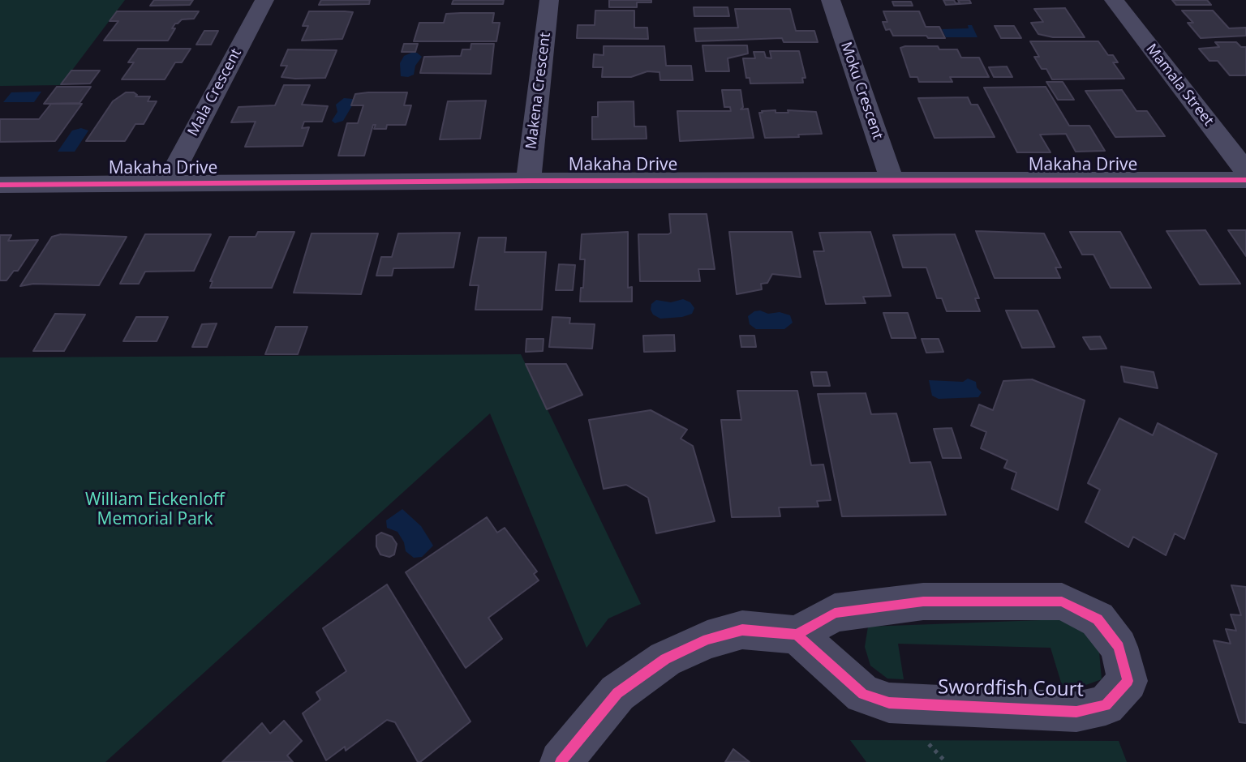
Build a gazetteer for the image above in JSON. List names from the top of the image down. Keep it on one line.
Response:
{"streets":{"street":["Mamala Street","Makena Crescent","Moku Crescent","Mala Crescent","Makaha Drive","Swordfish Court"]},"crossings":[["Makena Crescent","Makaha Drive"],["Moku Crescent","Makaha Drive"],["Mala Crescent","Makaha Drive"]],"parks":["William Eickenloff Memorial Park"]}
